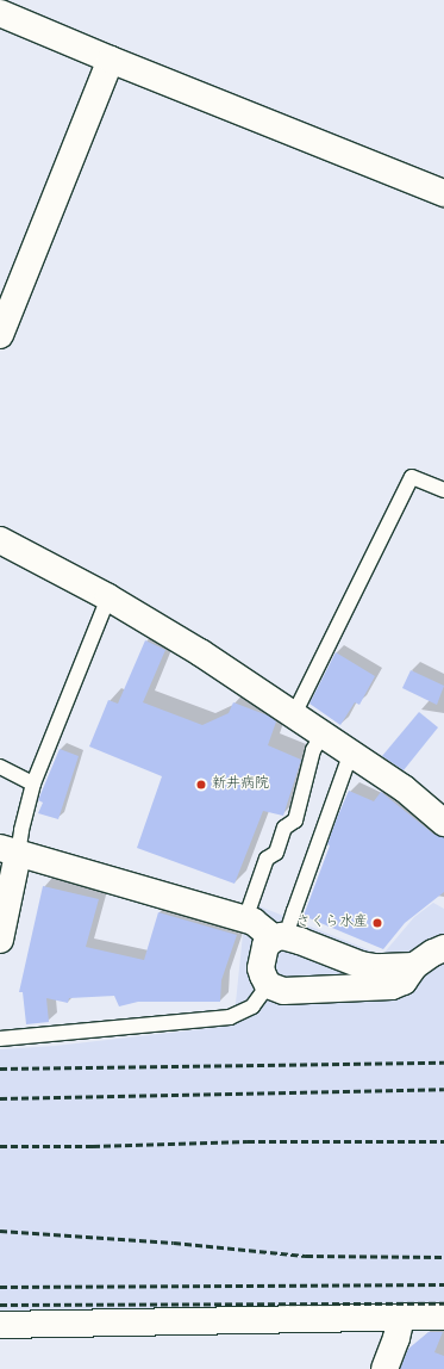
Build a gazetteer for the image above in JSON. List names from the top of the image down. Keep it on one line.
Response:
{"places":["新井病院","さくら水産"]}
